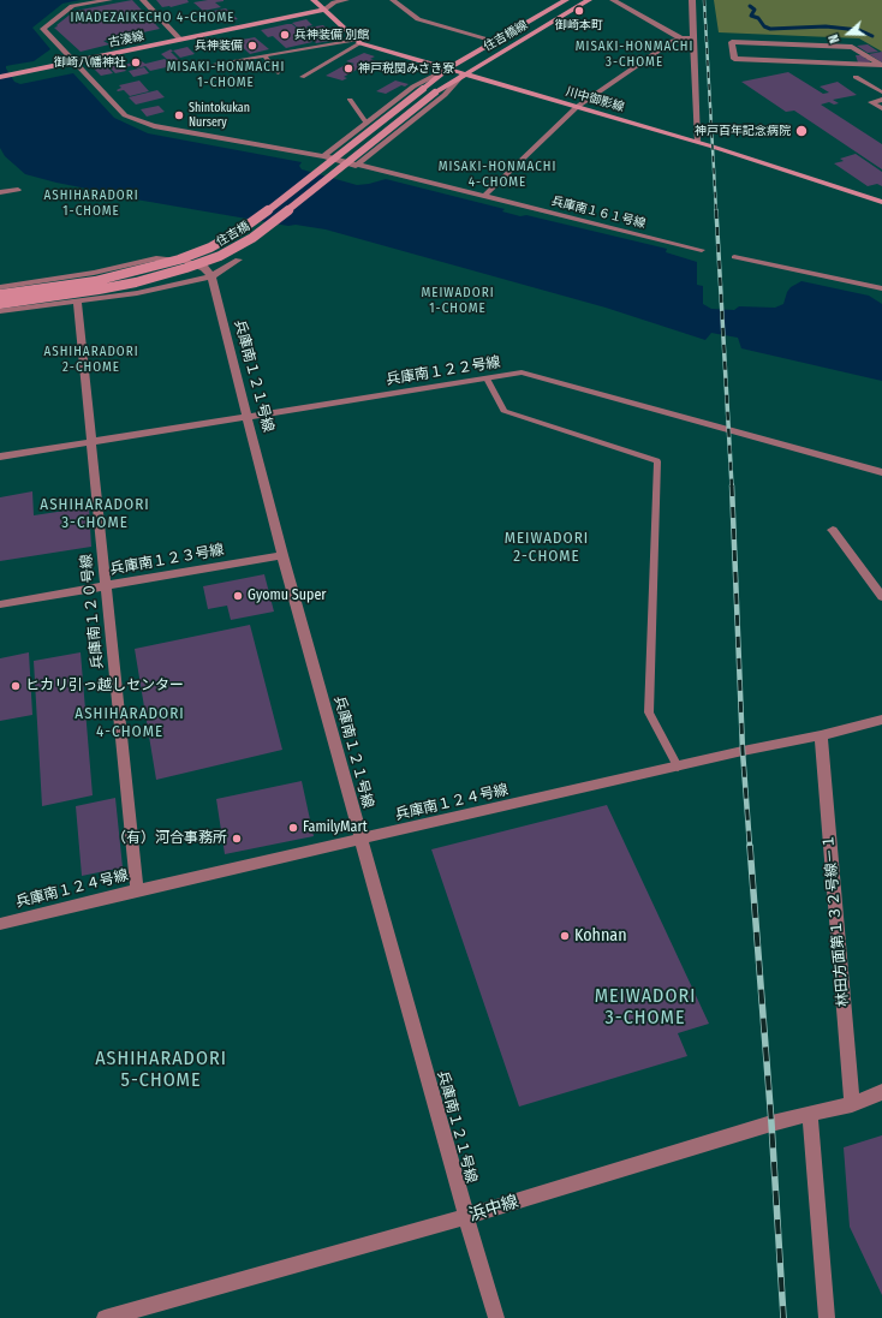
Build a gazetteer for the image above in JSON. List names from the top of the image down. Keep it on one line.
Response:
{"streets":{"street":["住吉橋線","古湊線","川中御影線","兵庫南１６１号線","住吉橋","兵庫南１２２号線","兵庫南１２１号線","兵庫南１２３号線","兵庫南１２０号線","兵庫南１２４号線","林田方面第１３２号線－１","浜中線"]},"crossings":[["住吉橋線","川中御影線"],["住吉橋線","住吉橋"],["古湊線","川中御影線"],["古湊線","兵庫南１６１号線"],["兵庫南１２２号線","兵庫南１２１号線"],["兵庫南１２２号線","兵庫南１２０号線"],["兵庫南１２１号線","兵庫南１２３号線"],["兵庫南１２１号線","兵庫南１２４号線"],["兵庫南１２１号線","浜中線"],["兵庫南１２３号線","兵庫南１２０号線"],["兵庫南１２０号線","兵庫南１２４号線"],["兵庫南１２４号線","林田方面第１３２号線－１"],["林田方面第１３２号線－１","浜中線"]],"districts":["IMADEZAIKECHO 4-CHOME","MISAKI-HONMACHI 3-CHOME","MISAKI-HONMACHI 1-CHOME","MISAKI-HONMACHI 4-CHOME","ASHIHARADORI 1-CHOME","MEIWADORI 1-CHOME","ASHIHARADORI 2-CHOME","ASHIHARADORI 3-CHOME","MEIWADORI 2-CHOME","ASHIHARADORI 4-CHOME","MEIWADORI 3-CHOME","ASHIHARADORI 5-CHOME"],"places":["御崎本町","兵神装備 別館","兵神装備","御崎八幡神社","神戸税関みさき寮","Shintokukan Nursery","神戸百年記念病院","Gyomu Super","ヒカリ引っ越しセンター","FamilyMart","（有）河合事務所","Kohnan"],"north":"left"}
